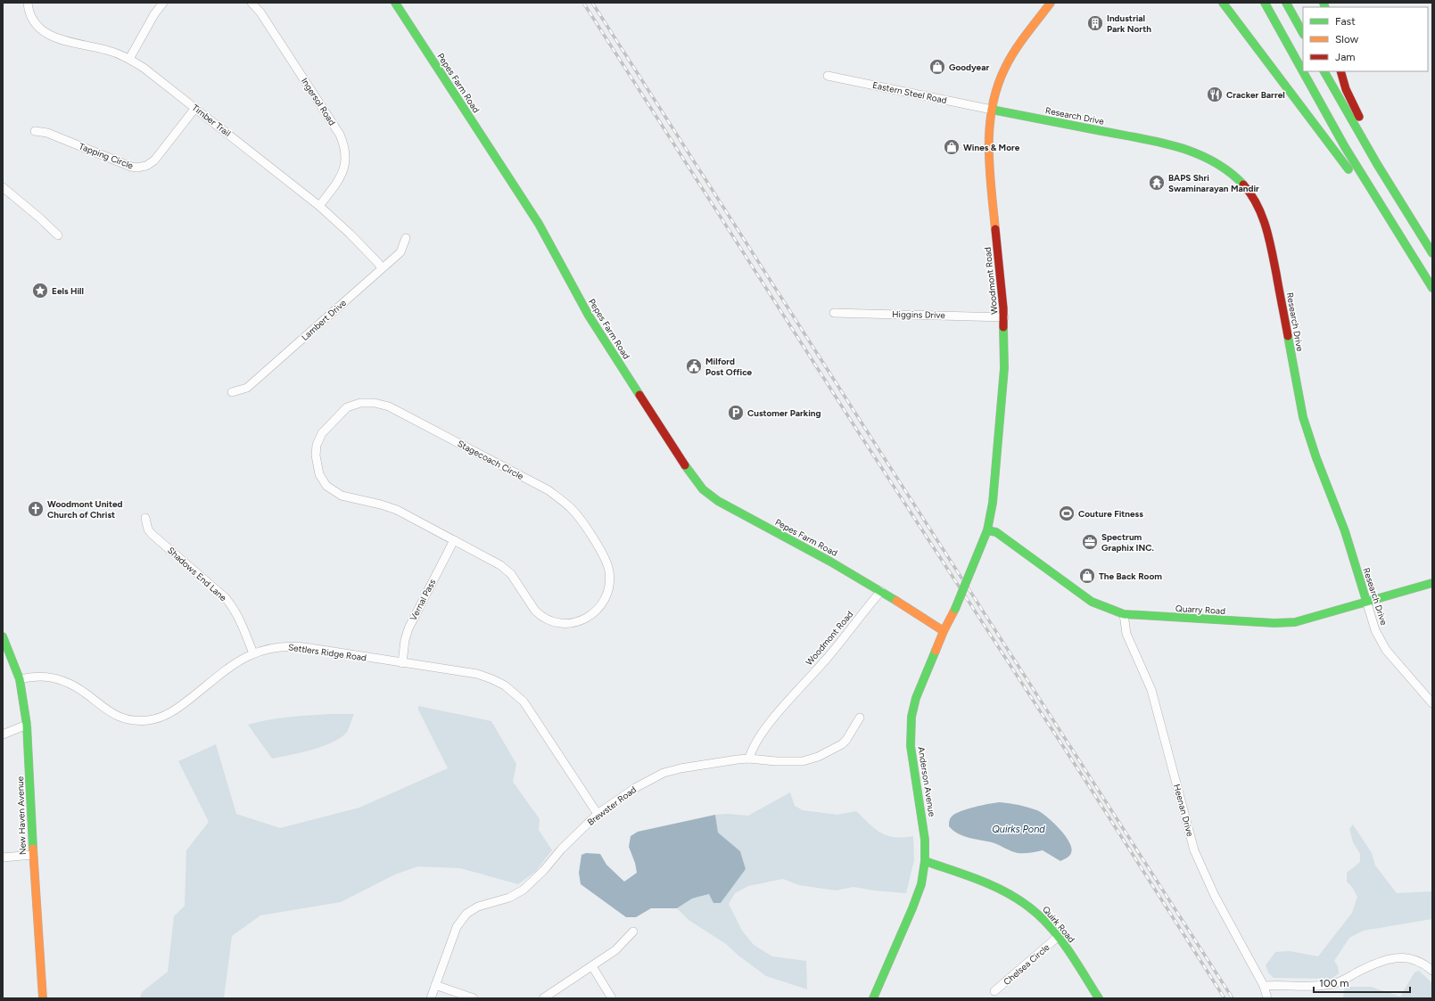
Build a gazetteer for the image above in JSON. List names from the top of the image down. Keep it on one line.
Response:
{"streets":{"main road":["Pepes Farm Road","Research Drive","Woodmont Road","Quarry Road","Anderson Avenue","New Haven Avenue","Quirk Road"],"street":["Eastern Steel Road","Ingersol Road","Timber Trail","Tapping Circle","Higgins Drive","Lambert Drive","Stagecoach Circle","Shadows End Lane","Vernal Pass","Settlers Ridge Road","Brewster Road","Heenan Drive","Chelsea Circle"]},"crossings":[["Pepes Farm Road","Woodmont Road"],["Eastern Steel Road","Research Drive"],["Eastern Steel Road","Woodmont Road"],["Ingersol Road","Timber Trail"],["Research Drive","Woodmont Road"],["Research Drive","Quarry Road"],["Timber Trail","Tapping Circle"],["Timber Trail","Lambert Drive"],["Woodmont Road","Higgins Drive"],["Woodmont Road","Quarry Road"],["Woodmont Road","Anderson Avenue"],["Woodmont Road","Brewster Road"],["Stagecoach Circle","Vernal Pass"],["Shadows End Lane","Settlers Ridge Road"],["Vernal Pass","Settlers Ridge Road"],["Quarry Road","Heenan Drive"],["Settlers Ridge Road","Brewster Road"],["Settlers Ridge Road","New Haven Avenue"],["Anderson Avenue","Quirk Road"],["Quirk Road","Chelsea Circle"]],"water":["Quirks Pond"],"places":{"building":["Industrial Park North"],"shop":["Goodyear","Wines & More","The Back Room"],"restaurant":["Cracker Barrel"],"temple":["BAPS Shri Swaminarayan Mandir"],"place":["Eels Hill"],"public building":["Milford Post Office"],"parking":["Customer Parking"],"church":["Woodmont United Church of Christ"],"sports":["Couture Fitness"],"office":["Spectrum Graphix INC."]},"legend":["Fast","Slow","Jam"],"scale_bar":"100 m"}
